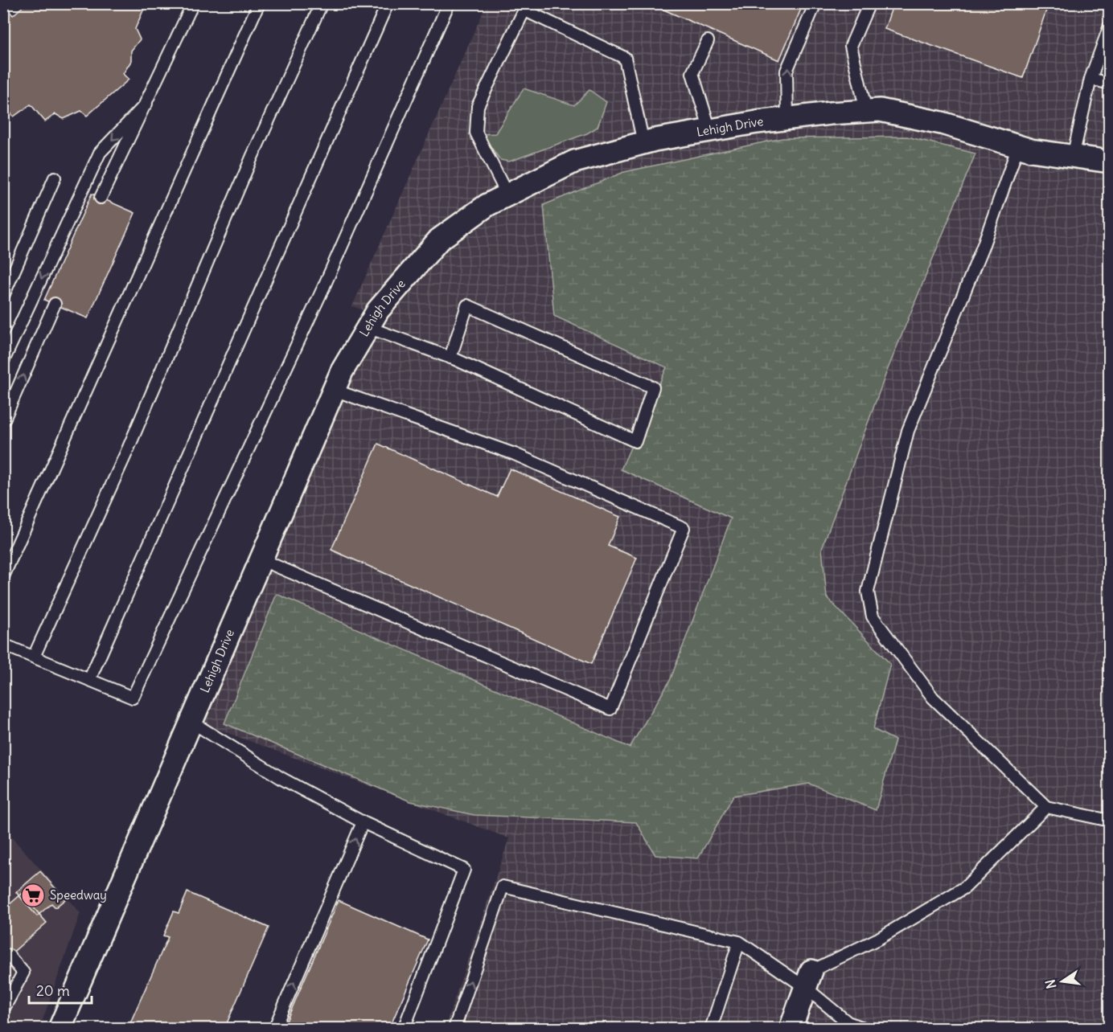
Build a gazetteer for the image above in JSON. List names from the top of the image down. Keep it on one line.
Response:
{"streets":{"street":["Lehigh Drive"]},"places":{"supermarket":["Speedway"]},"scale_bar":"20 m","north":"left"}
